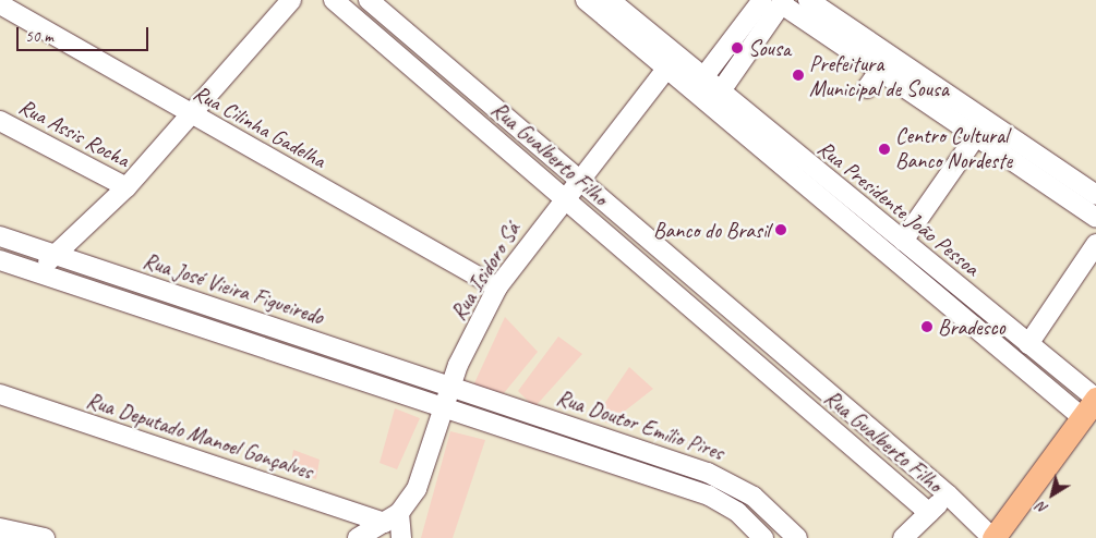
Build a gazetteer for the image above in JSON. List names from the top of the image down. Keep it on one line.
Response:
{"streets":{"street":["Rua Cilinha Gadelha","Rua Assis Rocha","Rua Gualberto Filho","Rua Presidente João Pessoa","Rua Isidoro Sá","Rua José Vieira Figueiredo","Rua Doutor Emílio Pires","Rua Deputado Manoel Gonçalves"]},"crossings":[["Rua Cilinha Gadelha","Rua Isidoro Sá"],["Rua Gualberto Filho","Rua Isidoro Sá"],["Rua Presidente João Pessoa","Rua Isidoro Sá"],["Rua Isidoro Sá","Rua José Vieira Figueiredo"],["Rua Isidoro Sá","Rua Doutor Emílio Pires"],["Rua Isidoro Sá","Rua Deputado Manoel Gonçalves"],["Rua José Vieira Figueiredo","Rua Doutor Emílio Pires"]],"places":["Sousa","Prefeitura Municipal de Sousa","Centro Cultural Banco Nordeste","Banco do Brasil","Bradesco"],"scale_bar":"50 m","north":"bottom left"}
